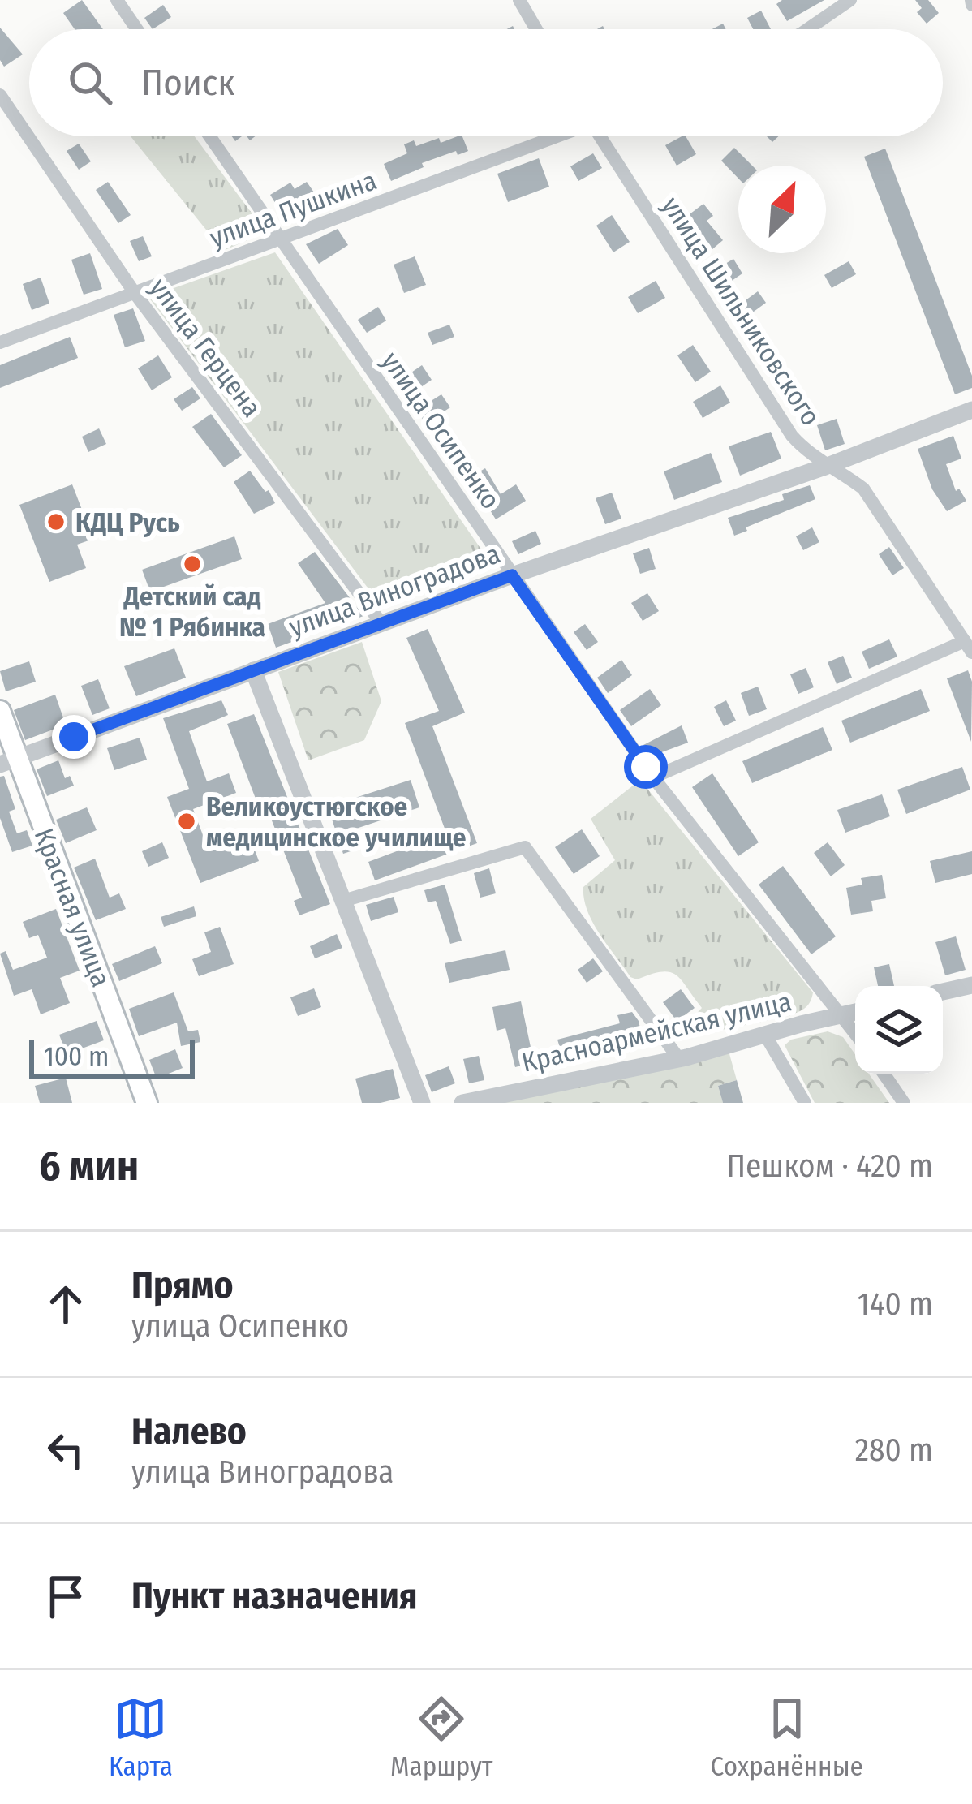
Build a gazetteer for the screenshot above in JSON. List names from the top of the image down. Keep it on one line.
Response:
{"streets":{"main road":["Красная улица"],"street":["улица Пушкина","улица Шильниковского","улица Герцена","улица Осипенко","улица Виноградова","Красноармейская улица"]},"crossings":[["улица Пушкина","улица Герцена"],["улица Пушкина","улица Осипенко"],["улица Шильниковского","улица Виноградова"],["улица Герцена","улица Виноградова"],["улица Осипенко","улица Виноградова"],["улица Осипенко","Красноармейская улица"],["улица Виноградова","Красная улица"]],"places":["КДЦ Русь","Детский сад № 1 Рябинка","Великоустюгское медицинское училище"],"scale_bar":"100 m","north":"top right","page":{"search":"Поиск","scale":"100 m","heading":["6 мин","Пешком · 420 m"],"list":[["Прямо","улица Осипенко","140 m"],["Налево","улица Виноградова","280 m"],"Пункт назначения"],"nav":["Карта","Маршрут","Сохранённые"]}}
